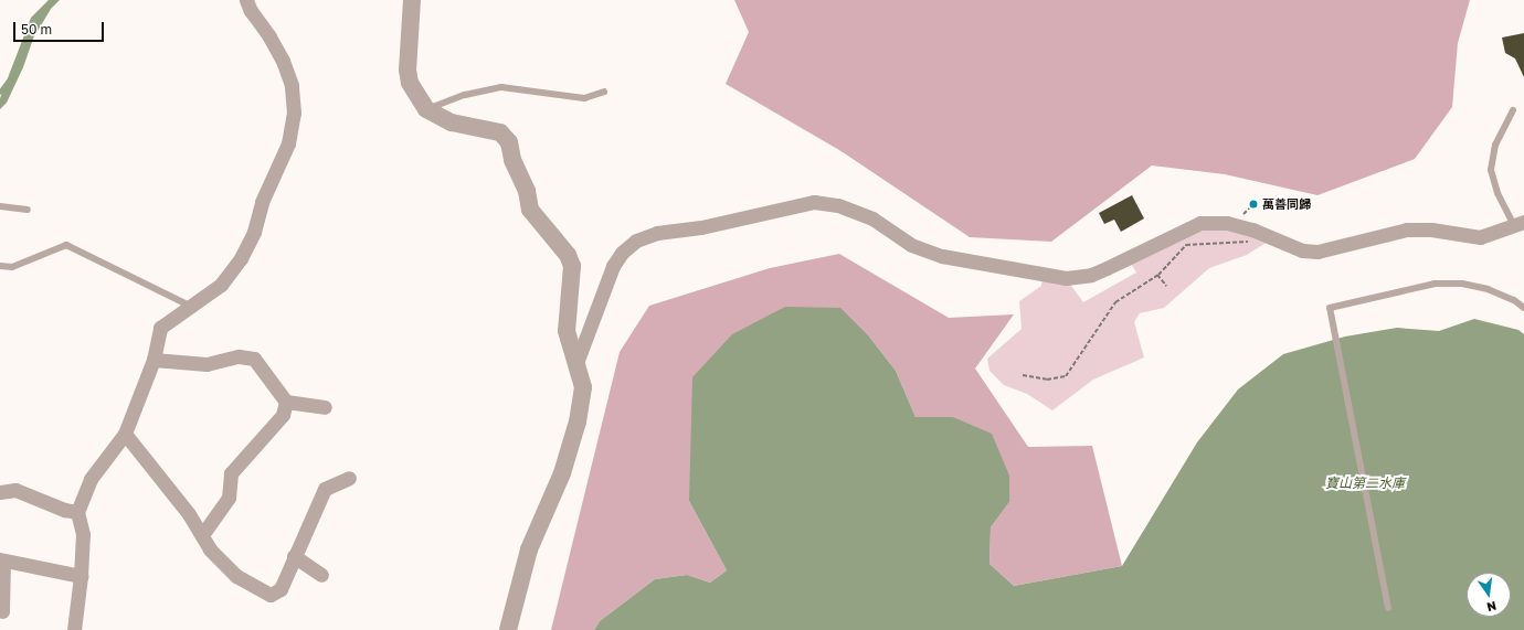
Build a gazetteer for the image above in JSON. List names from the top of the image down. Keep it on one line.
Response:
{"water":["寶山第二水庫"],"places":["萬善同歸"],"scale_bar":"50 m","north":"bottom"}
